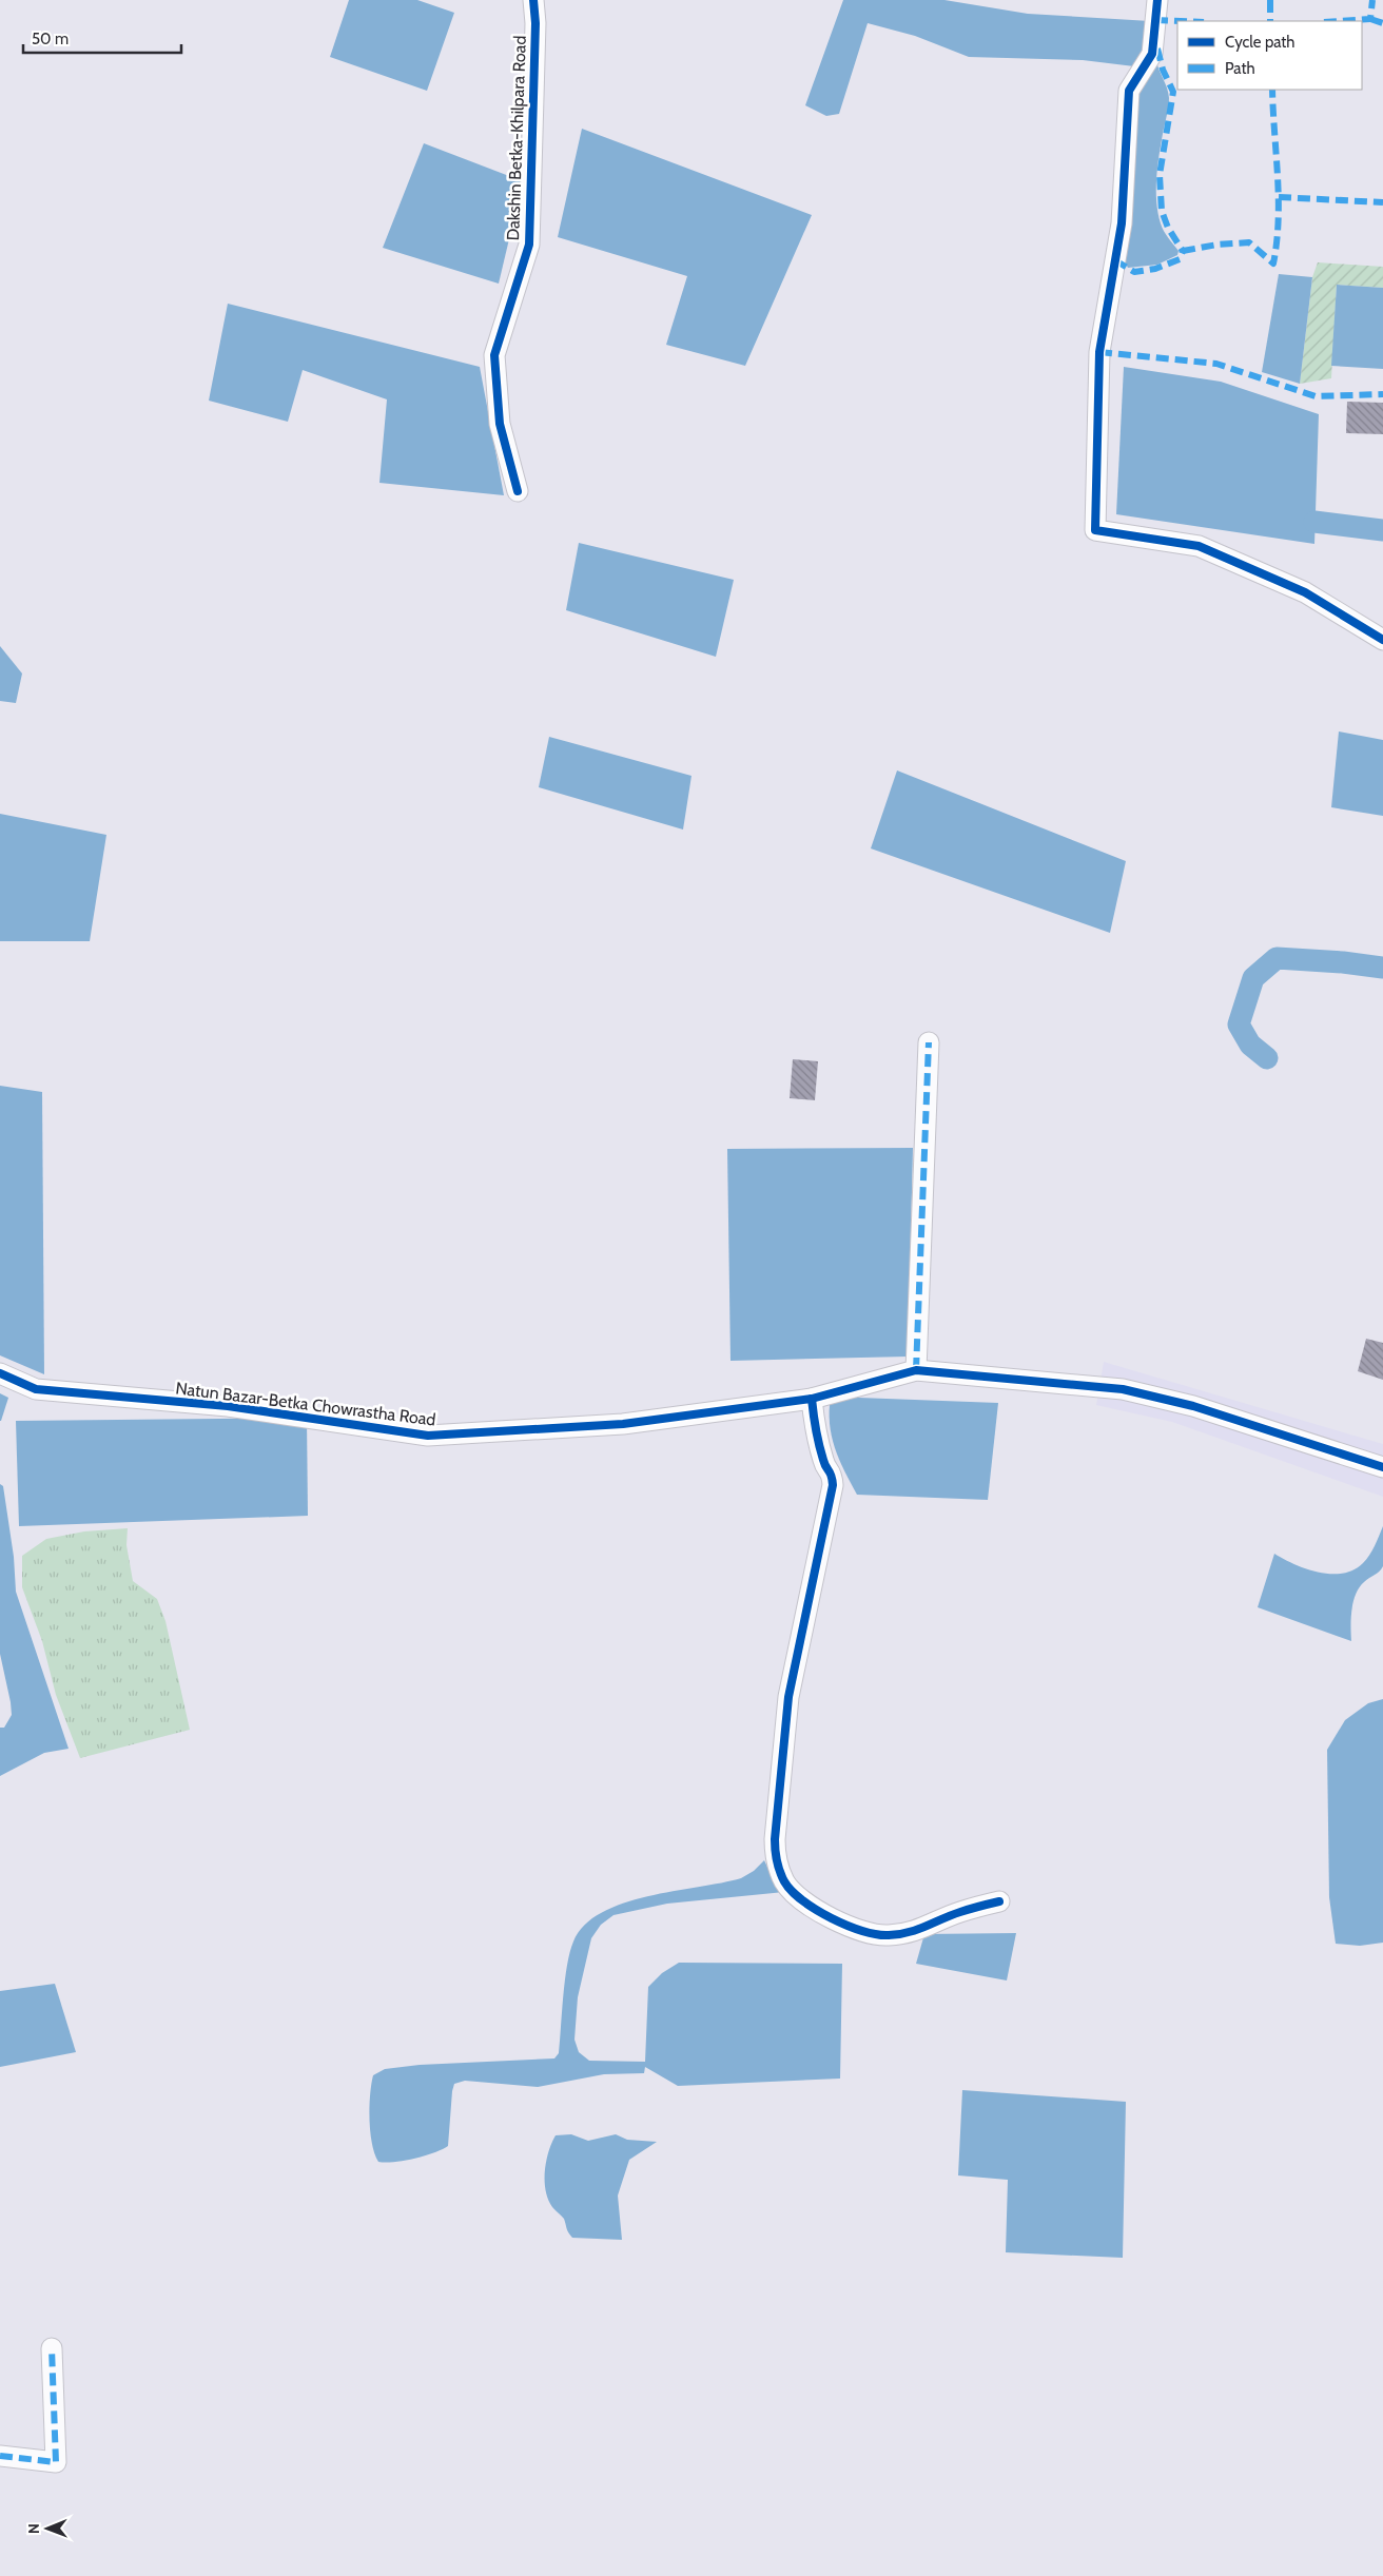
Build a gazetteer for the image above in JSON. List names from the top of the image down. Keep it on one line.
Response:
{"streets":{"street":["Dakshin Betka-Khilpara Road","Natun Bazar-Betka Chowrastha Road"]},"legend":["Cycle path","Path"],"scale_bar":"50 m","north":"left"}
